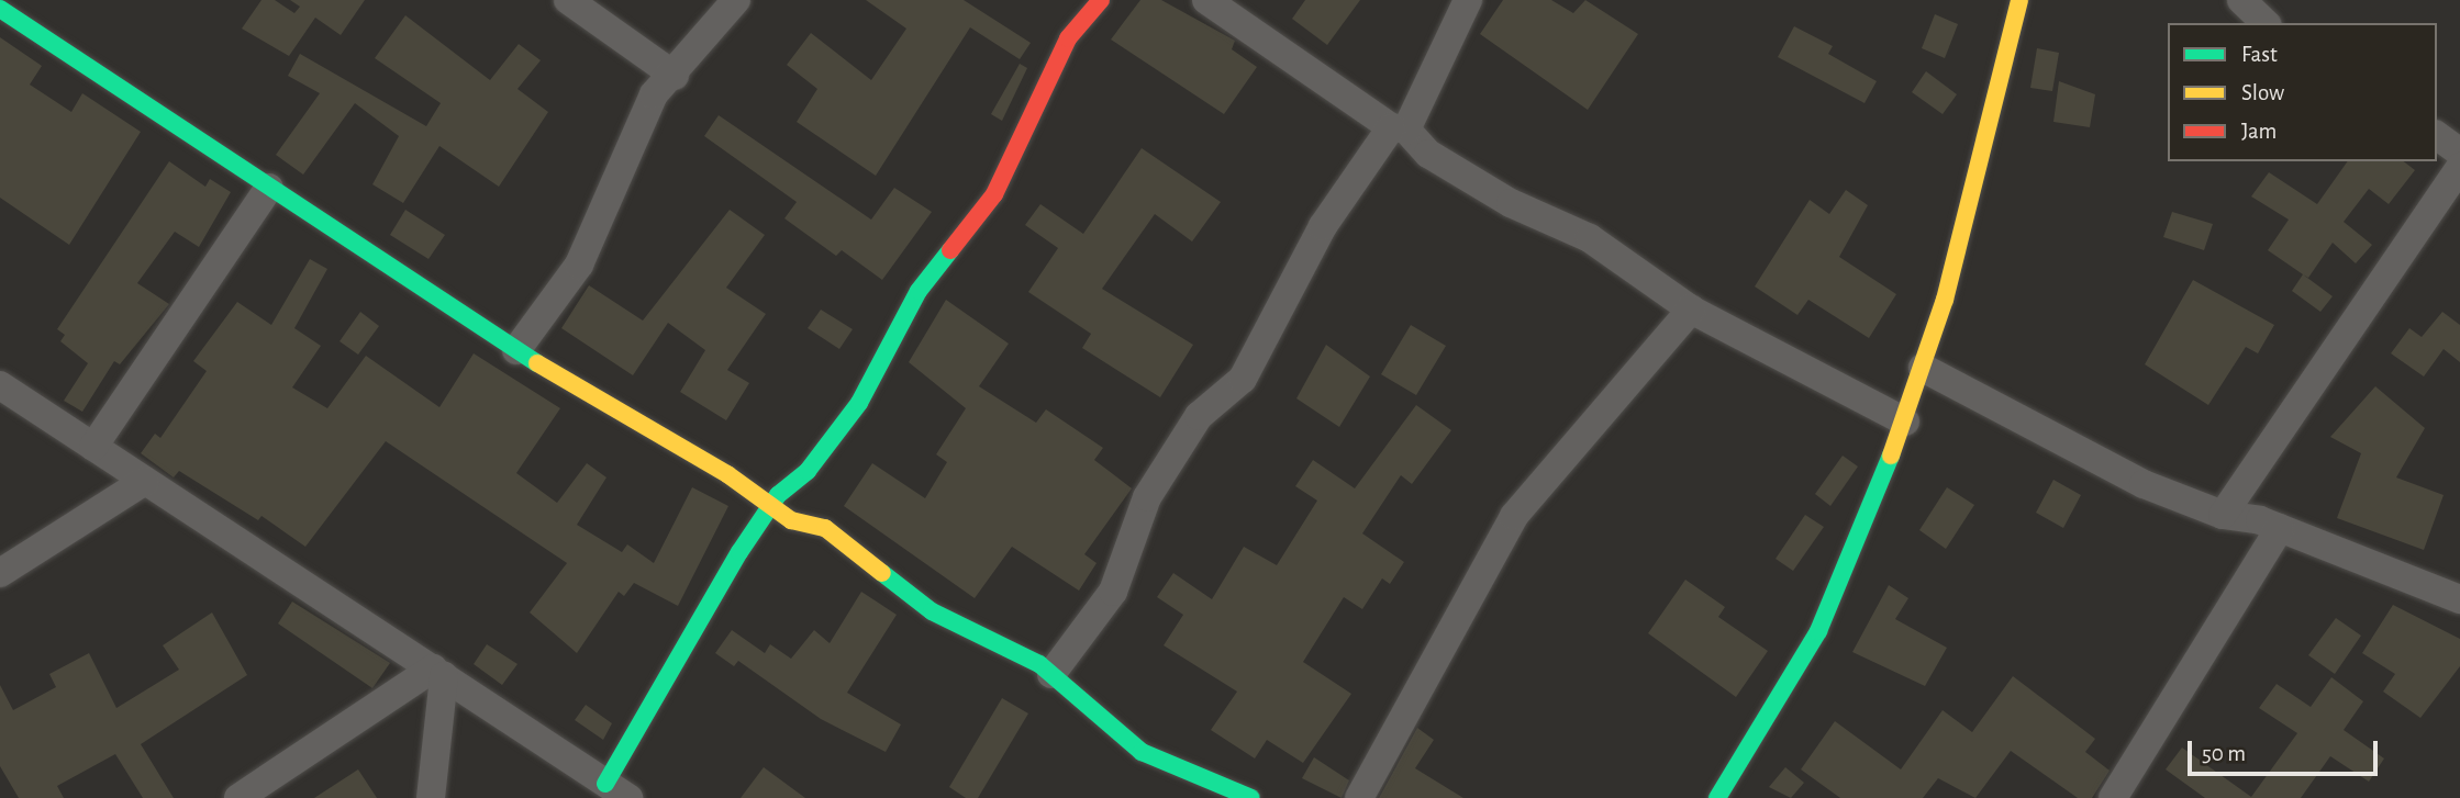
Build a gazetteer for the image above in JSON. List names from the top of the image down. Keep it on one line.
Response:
{"legend":["Fast","Slow","Jam"],"scale_bar":"50 m"}
